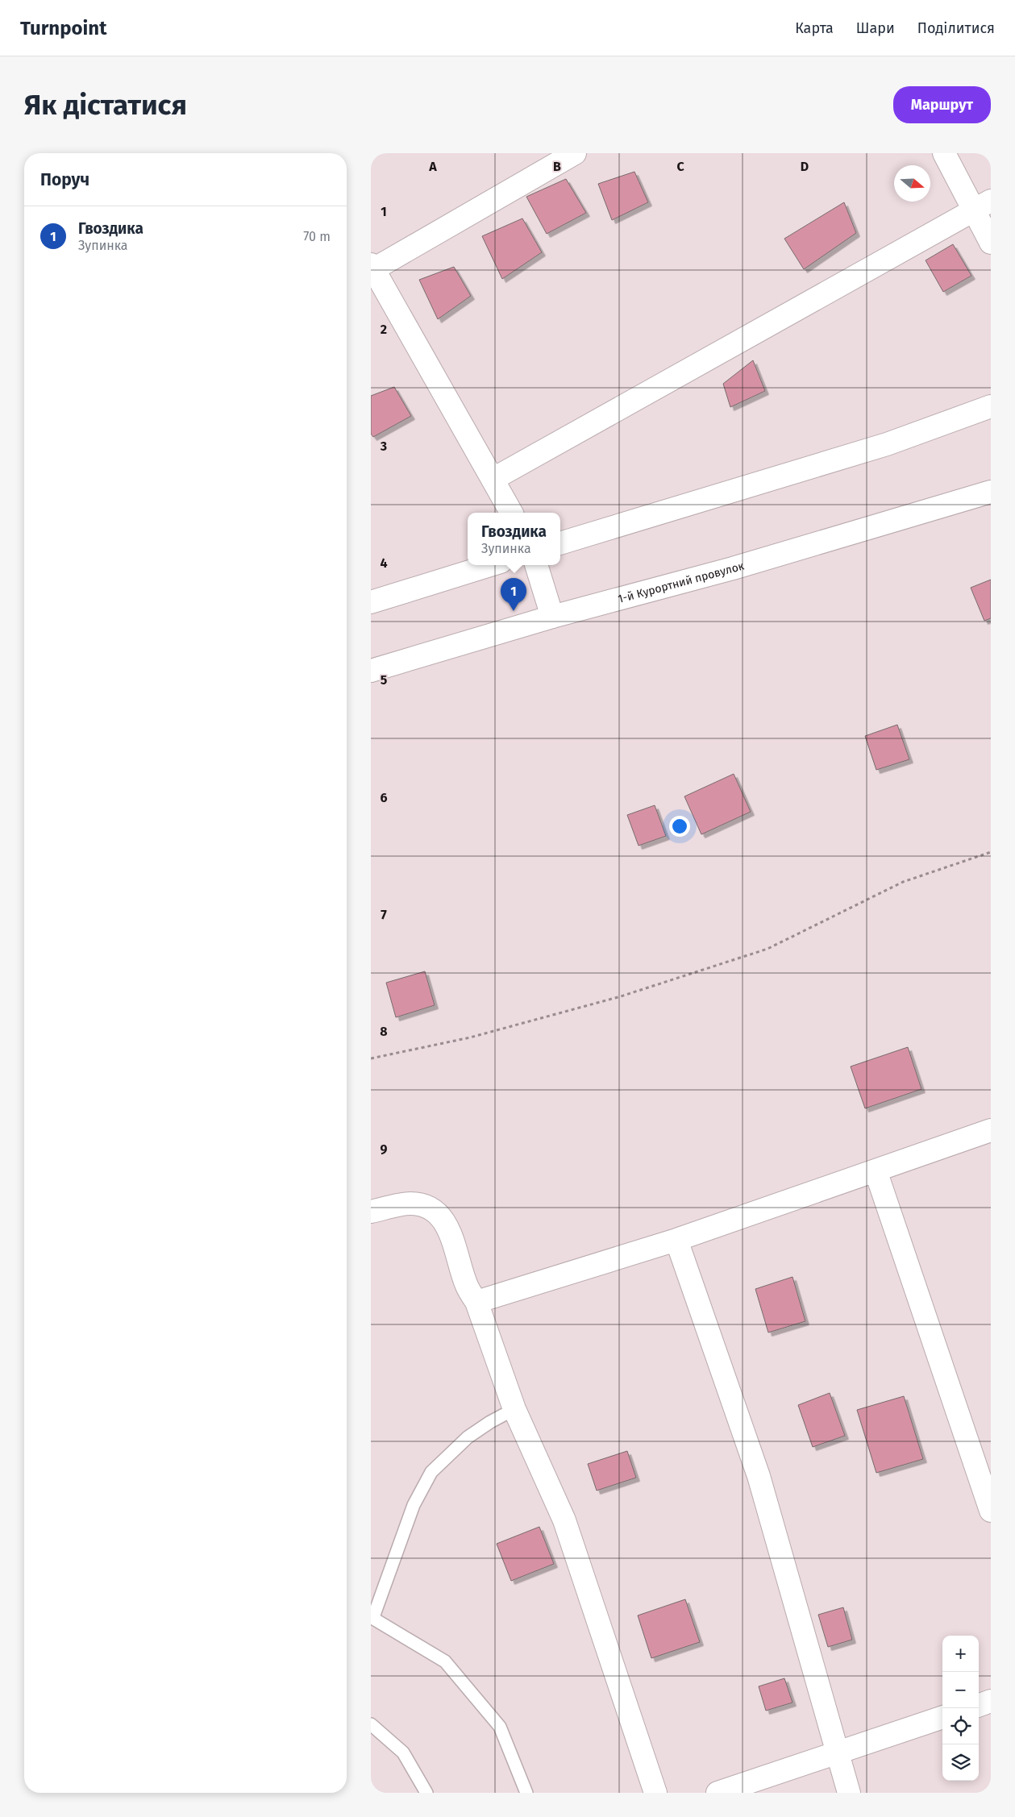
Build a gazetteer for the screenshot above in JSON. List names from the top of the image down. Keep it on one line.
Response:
{"streets":{"street":["1-й Курортний провулок"]},"north":"right","page":{"header":"Turnpoint","nav":["Карта","Шари","Поділитися"],"buttons":"Маршрут","title":"Як дістатися","heading":"Поруч","list":[{"mark":"1","name":"Гвоздика","note":"Зупинка","value":"70 m"}],"popup":["Гвоздика","Зупинка"],"pins":"1","map_buttons":["+","−"]},"grid":{"columns":["A","B","C","D"],"rows":["1","2","3","4","5","6","7","8","9"]}}
